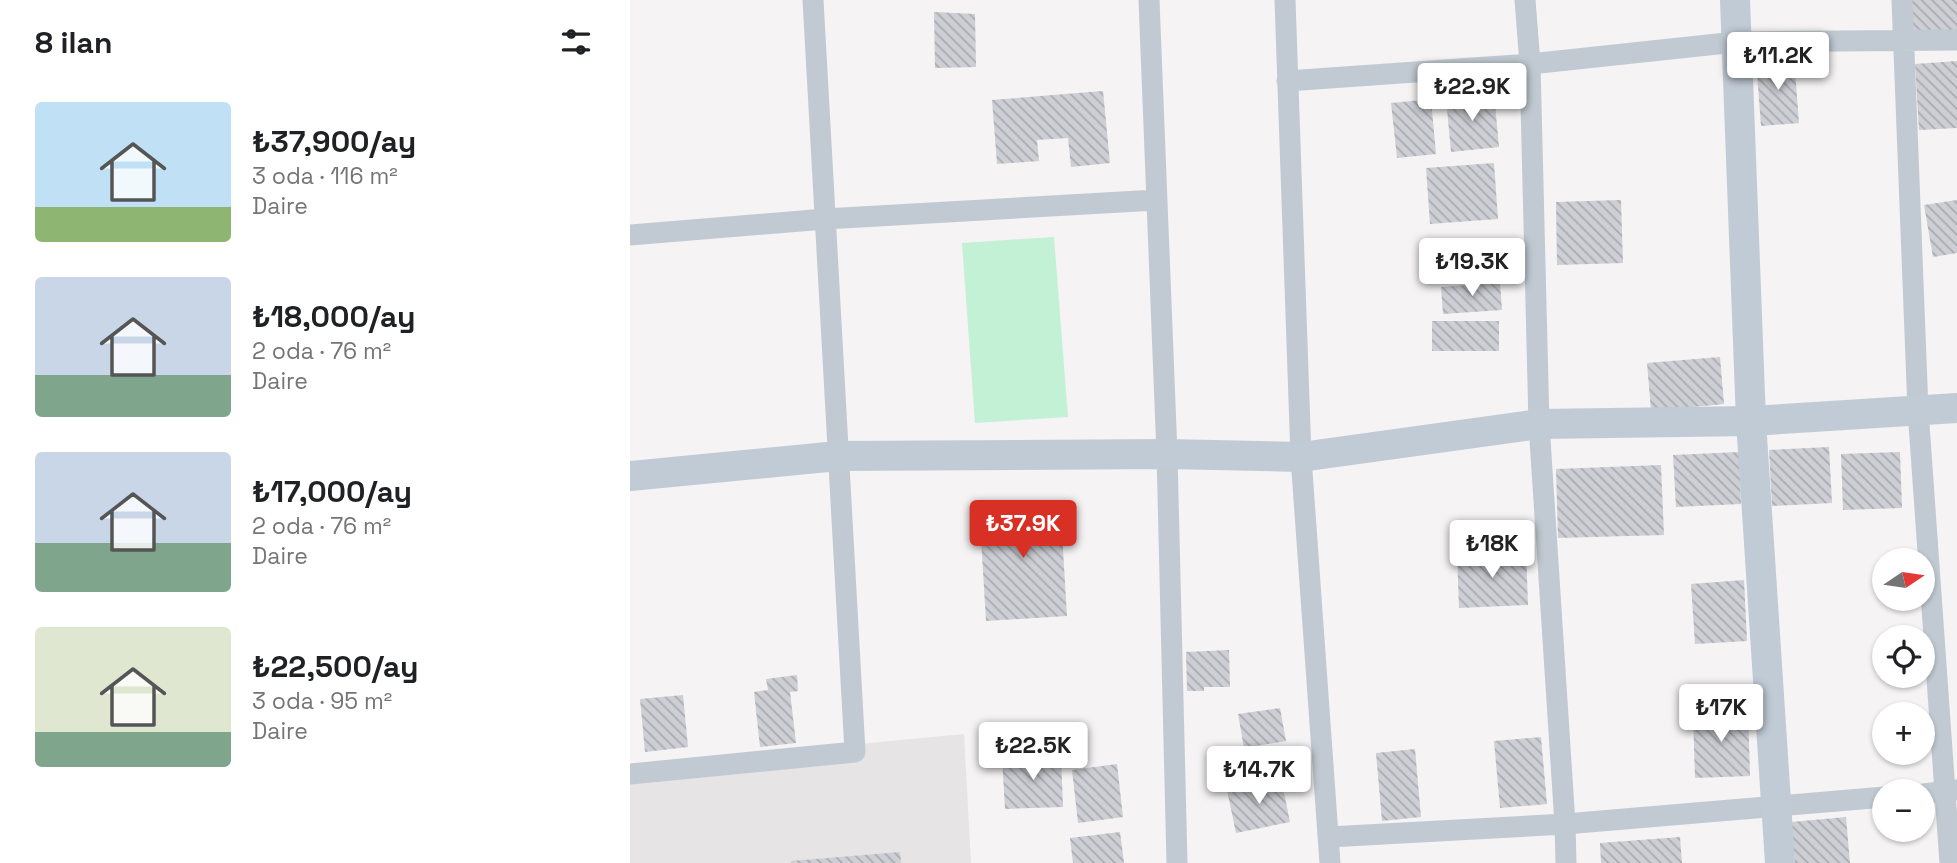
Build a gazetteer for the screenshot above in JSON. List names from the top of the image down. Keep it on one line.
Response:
{"north":"right","page":{"heading":"8 ilan","price":["₺11.2K","₺22.9K","₺19.3K","₺37.9K","₺18K","₺17K","₺22.5K","₺14.7K"],"list":[{"name":"₺37,900/ay","note":"3 oda · 116 m² · Daire"},{"name":"₺18,000/ay","note":"2 oda · 76 m² · Daire"},{"name":"₺17,000/ay","note":"2 oda · 76 m² · Daire"},{"name":"₺22,500/ay","note":"3 oda · 95 m² · Daire"}],"map_buttons":["+","−"]}}
